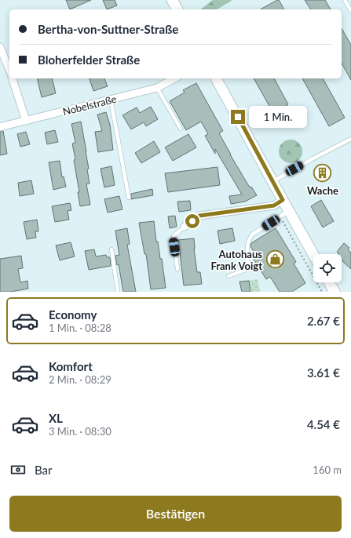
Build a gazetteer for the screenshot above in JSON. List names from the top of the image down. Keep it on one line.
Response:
{"streets":{"street":["Nobelstraße"]},"places":{"building":["Wache"],"shop":["Autohaus Frank Voigt"]},"page":{"banner":["Bertha-von-Suttner-Straße","Bloherfelder Straße"],"bubble":"1 Min.","list":[{"name":"Economy","note":"1 Min. · 08:28","value":"2.67 €"},{"name":"Komfort","note":"2 Min. · 08:29","value":"3.61 €"},{"name":"XL","note":"3 Min. · 08:30","value":"4.54 €"}],"pay":["Bar","160 m"],"buttons":"Bestätigen"}}
